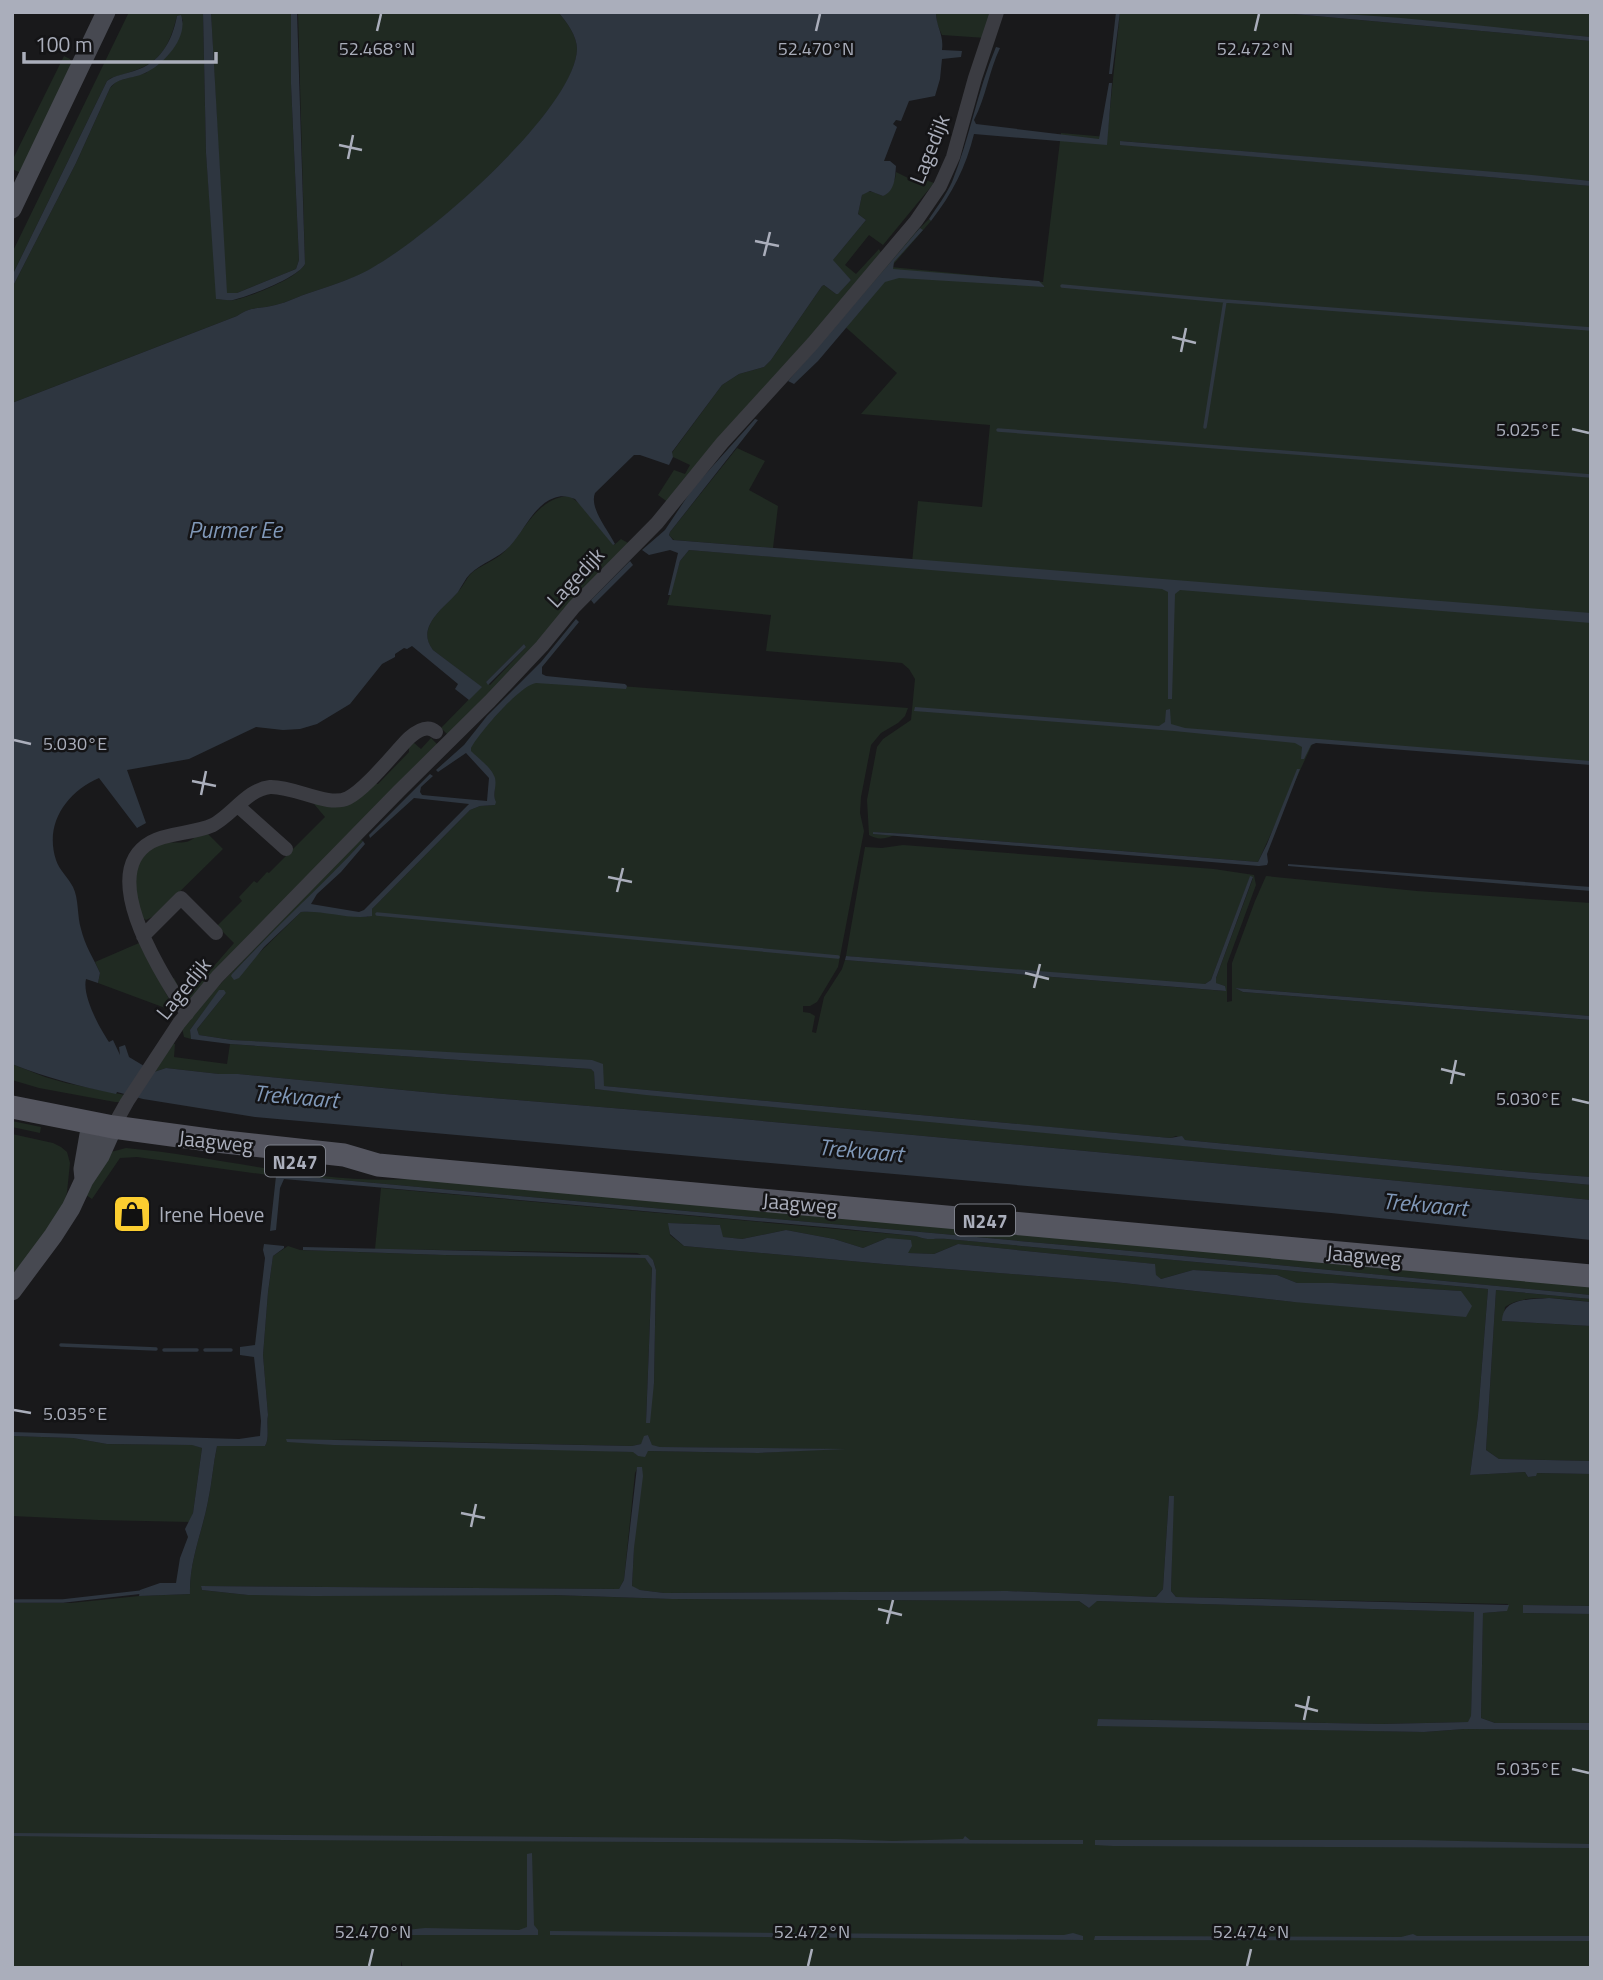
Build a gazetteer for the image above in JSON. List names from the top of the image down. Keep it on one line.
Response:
{"streets":{"main road":["Jaagweg","N247"],"street":["Lagedijk"]},"crossings":[["Lagedijk","Jaagweg"]],"water":["Purmer Ee","Trekvaart"],"places":{"shop":["Irene Hoeve"]},"scale_bar":"100 m","coordinates":["52.468°N","52.470°N","52.472°N","5.025°E","5.030°E","5.035°E","52.474°N"]}
